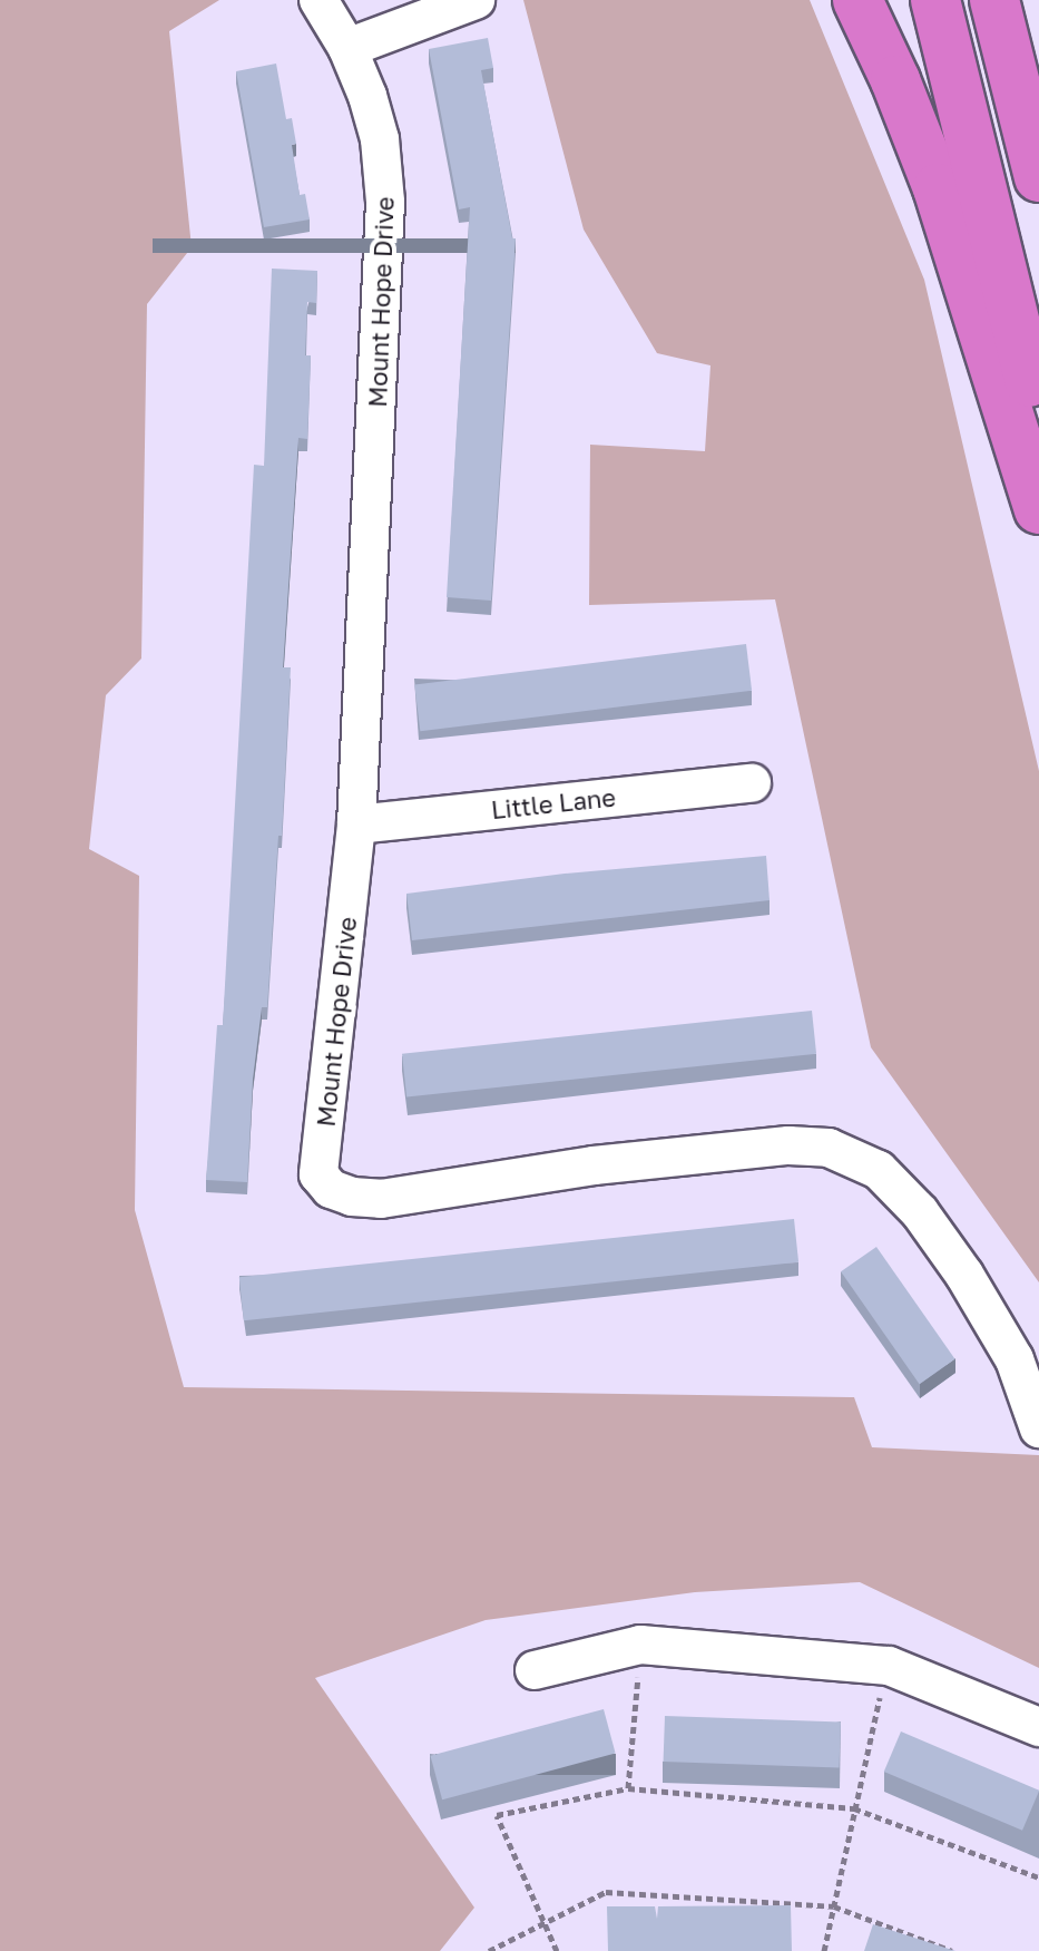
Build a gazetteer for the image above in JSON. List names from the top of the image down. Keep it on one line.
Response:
{"streets":{"street":["Mount Hope Drive","Little Lane"]},"crossings":[["Mount Hope Drive","Little Lane"]]}
